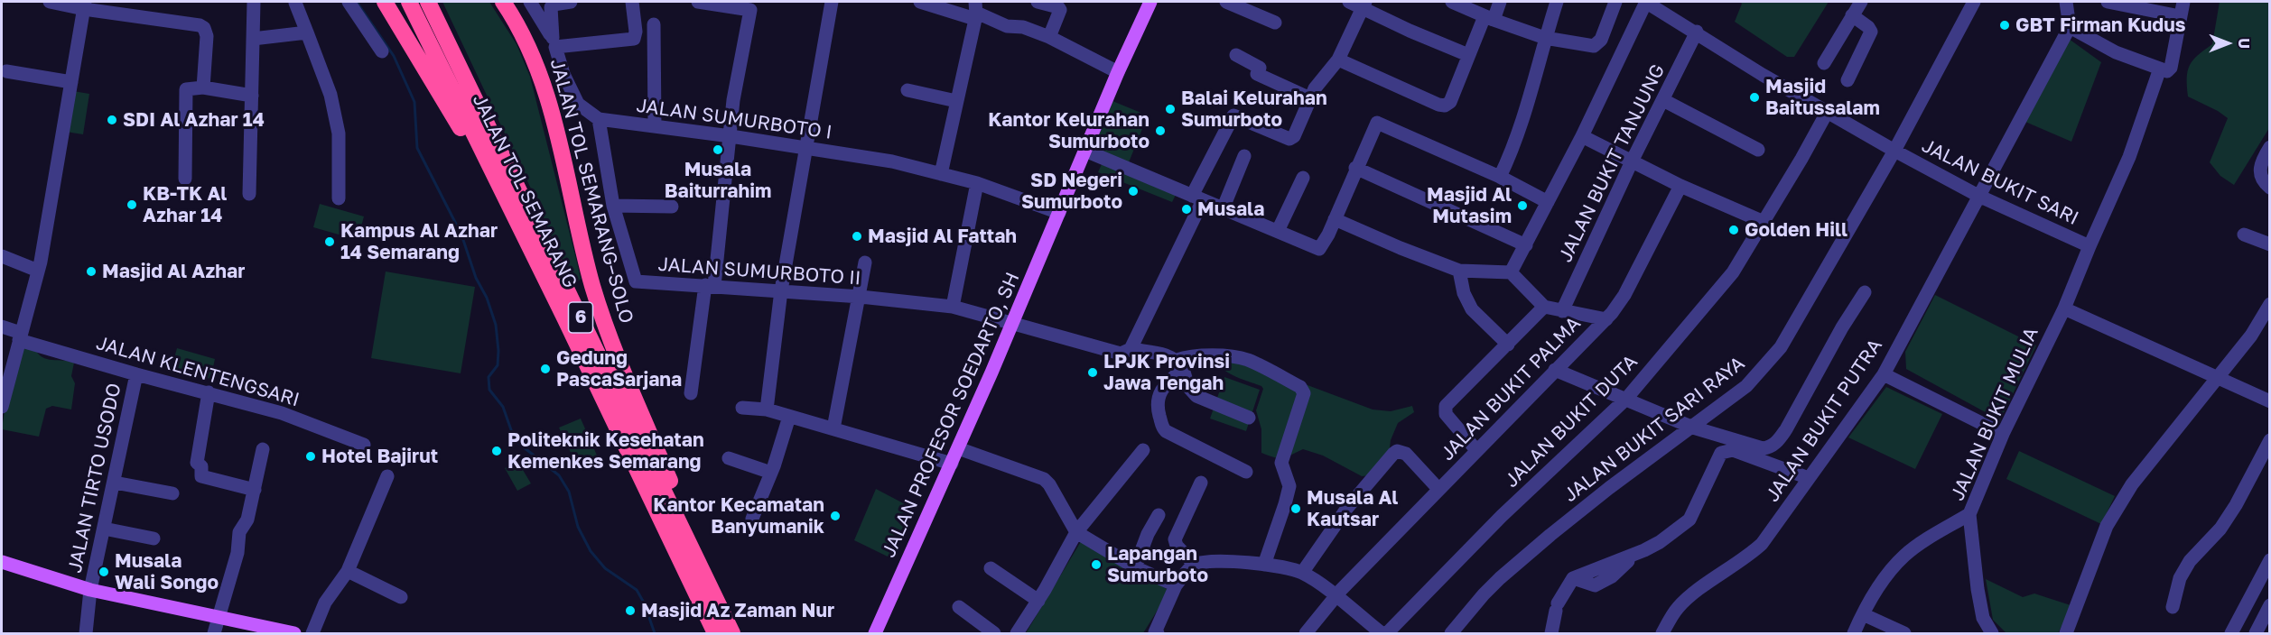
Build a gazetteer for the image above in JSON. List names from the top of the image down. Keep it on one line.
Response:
{"streets":{"highway":["JALAN TOL SEMARANG","JALAN TOL SEMARANG–SOLO","6"],"main road":["JALAN PROFESOR SOEDARTO, SH"],"street":["JALAN SUMURBOTO I","JALAN BUKIT TANJUNG","JALAN BUKIT SARI","JALAN SUMURBOTO II","JALAN KLENTENGSARI","JALAN BUKIT PALMA","JALAN BUKIT MULIA","JALAN BUKIT PUTRA","JALAN BUKIT DUTA","JALAN BUKIT SARI RAYA","JALAN TIRTO USODO"]},"crossings":[["JALAN SUMURBOTO I","JALAN SUMURBOTO II"],["JALAN SUMURBOTO I","JALAN PROFESOR SOEDARTO, SH"],["JALAN BUKIT TANJUNG","JALAN BUKIT SARI"],["JALAN BUKIT SARI","JALAN BUKIT MULIA"],["JALAN BUKIT SARI","JALAN BUKIT PUTRA"],["JALAN BUKIT SARI","JALAN BUKIT DUTA"],["JALAN BUKIT SARI","JALAN BUKIT SARI RAYA"],["JALAN TOL SEMARANG","JALAN TOL SEMARANG–SOLO"],["JALAN TOL SEMARANG","6"],["JALAN SUMURBOTO II","JALAN PROFESOR SOEDARTO, SH"],["JALAN KLENTENGSARI","JALAN TIRTO USODO"]],"places":["GBT Firman Kudus","Masjid Baitussalam","Balai Kelurahan Sumurboto","SDI Al Azhar 14","Kantor Kelurahan Sumurboto","Musala Baiturrahim","SD Negeri Sumurboto","KB-TK Al Azhar 14","Masjid Al Mutasim","Musala","Golden Hill","Masjid Al Fattah","Kampus Al Azhar 14 Semarang","Masjid Al Azhar","Gedung PascaSarjana","LPJK Provinsi Jawa Tengah","Politeknik Kesehatan Kemenkes Semarang","Hotel Bajirut","Musala Al Kautsar","Kantor Kecamatan Banyumanik","Lapangan Sumurboto","Musala Wali Songo","Masjid Az Zaman Nur"],"north":"right"}
